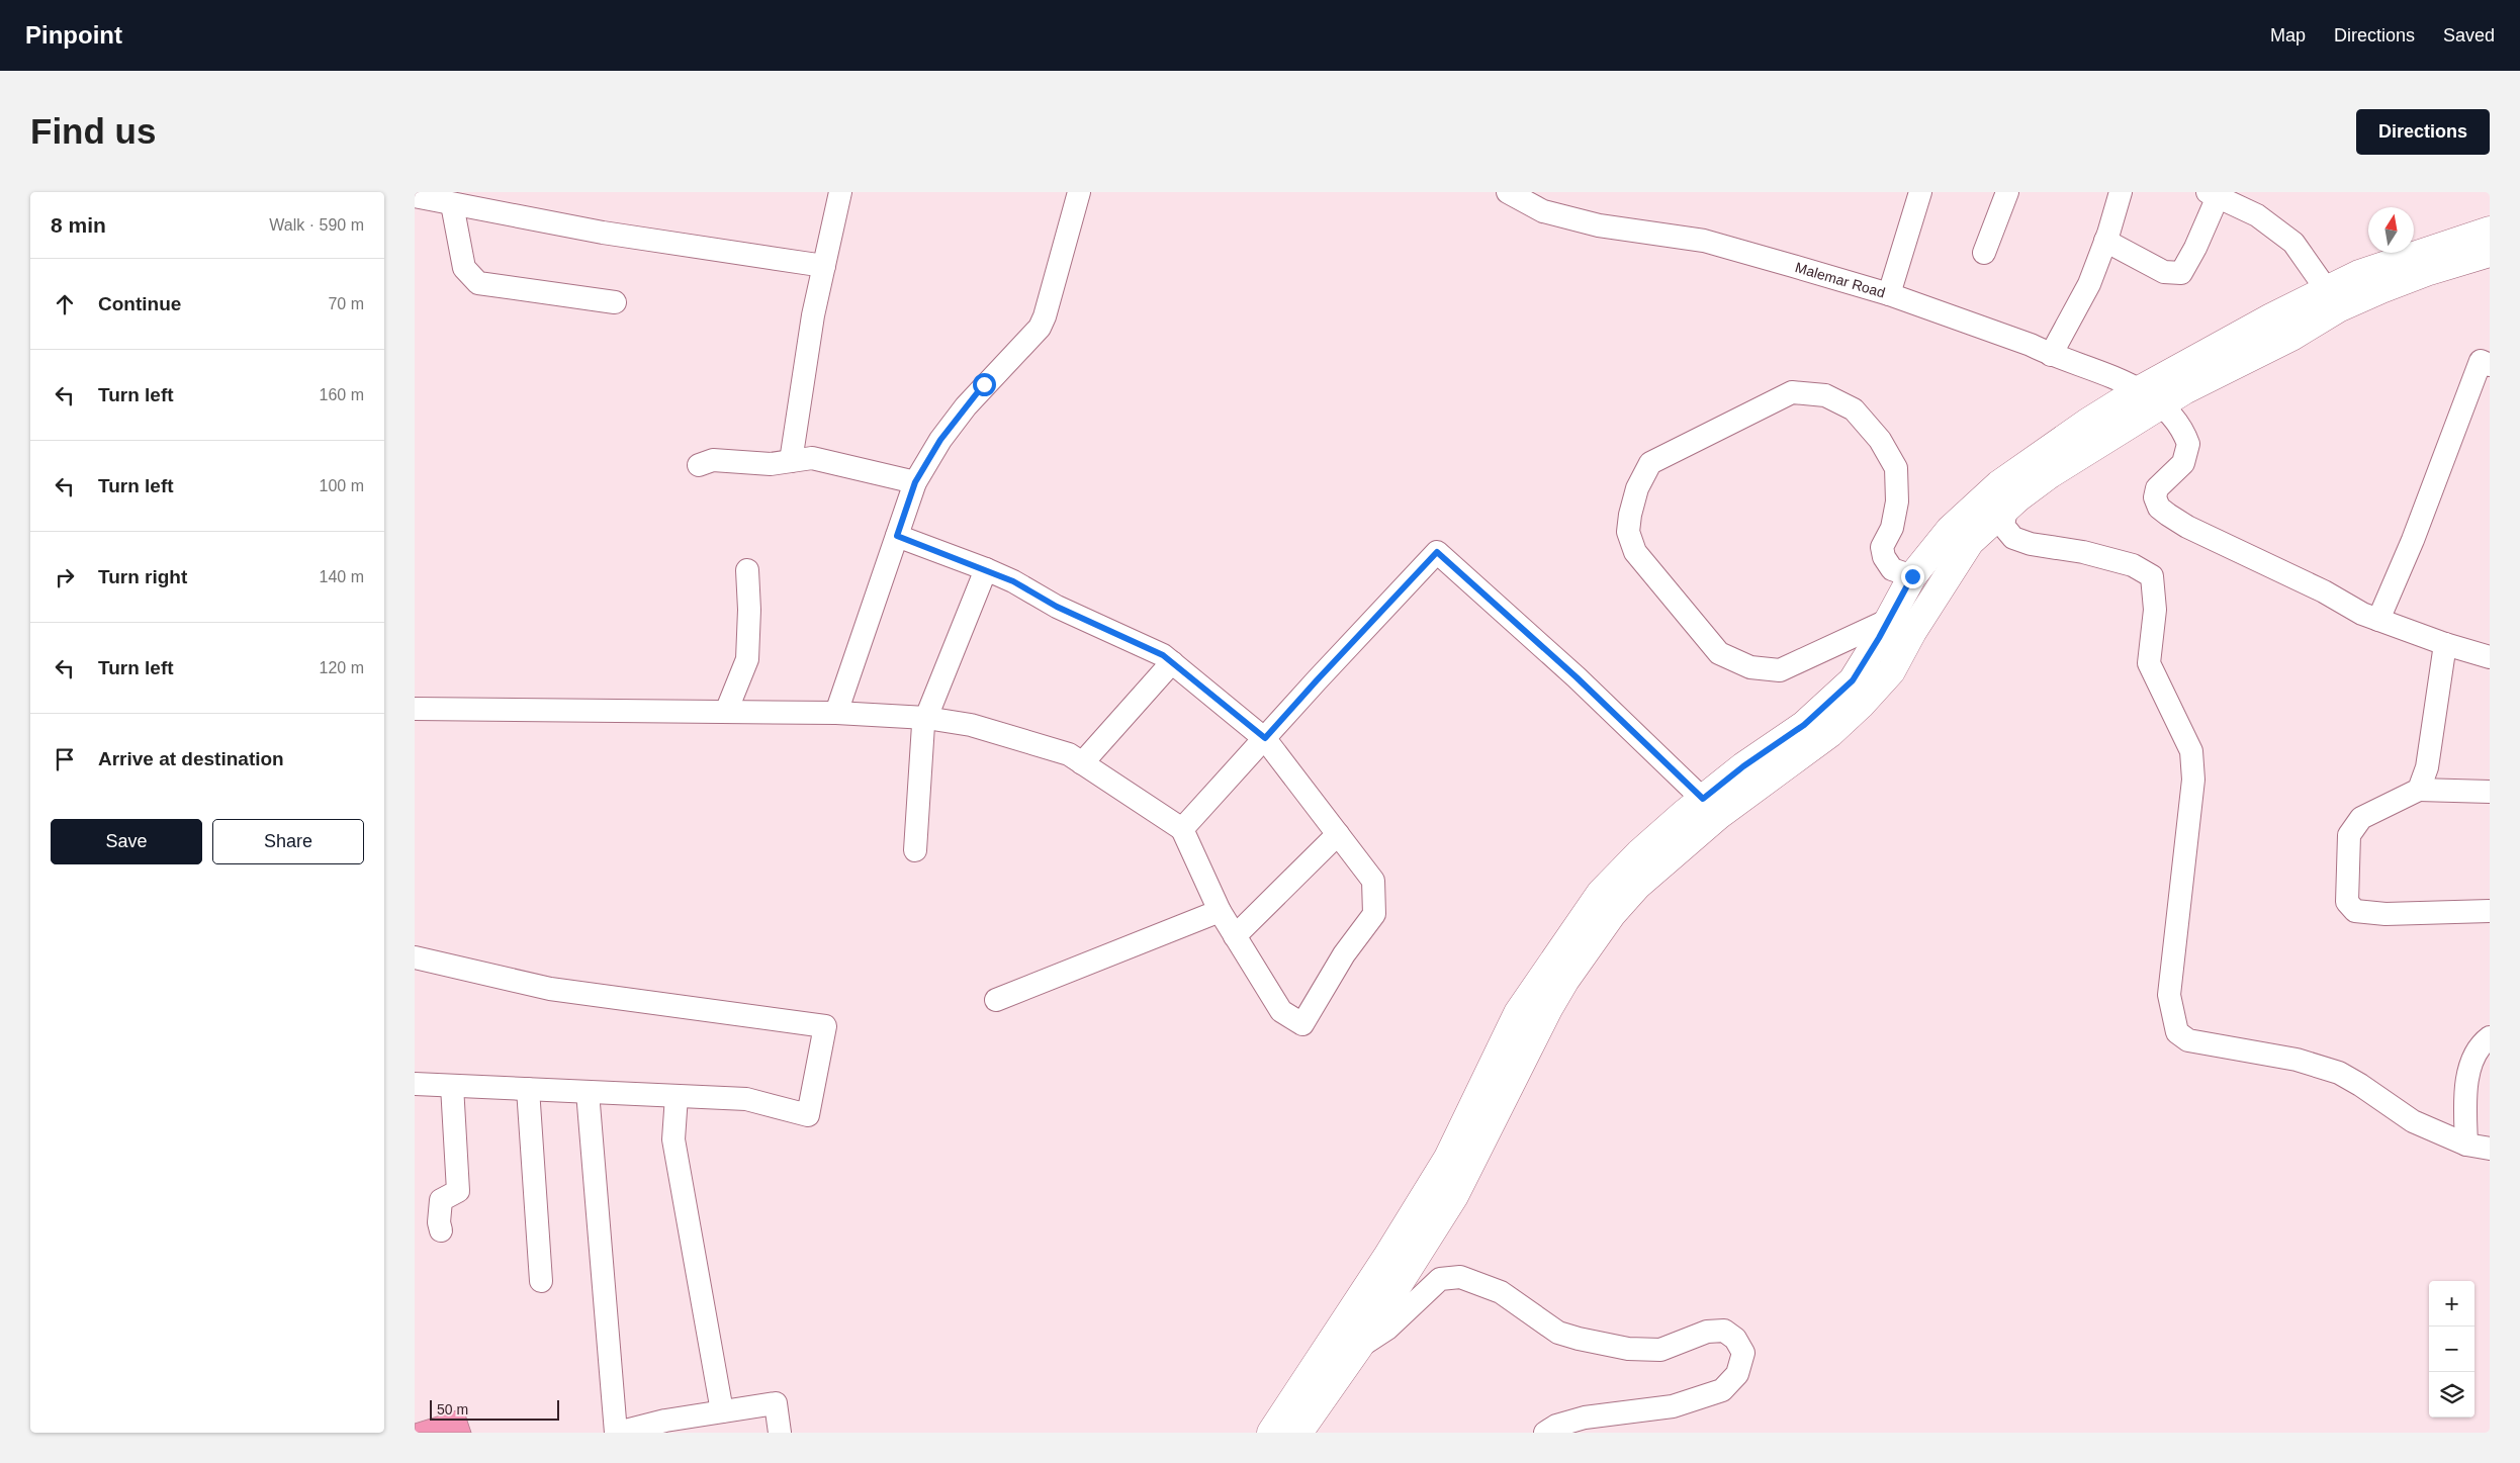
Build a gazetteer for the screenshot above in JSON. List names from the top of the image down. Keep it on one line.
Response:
{"streets":{"street":["Malemar Road"]},"scale_bar":"50 m","north":"top","page":{"header":"Pinpoint","nav":["Map","Directions","Saved"],"buttons":["Directions",["Save","Share"]],"title":"Find us","heading":["8 min","Walk · 590 m"],"list":[["Continue","70 m"],["Turn left","160 m"],["Turn left","100 m"],["Turn right","140 m"],["Turn left","120 m"],"Arrive at destination"],"map_buttons":["+","−"],"scale":"50 m"}}
